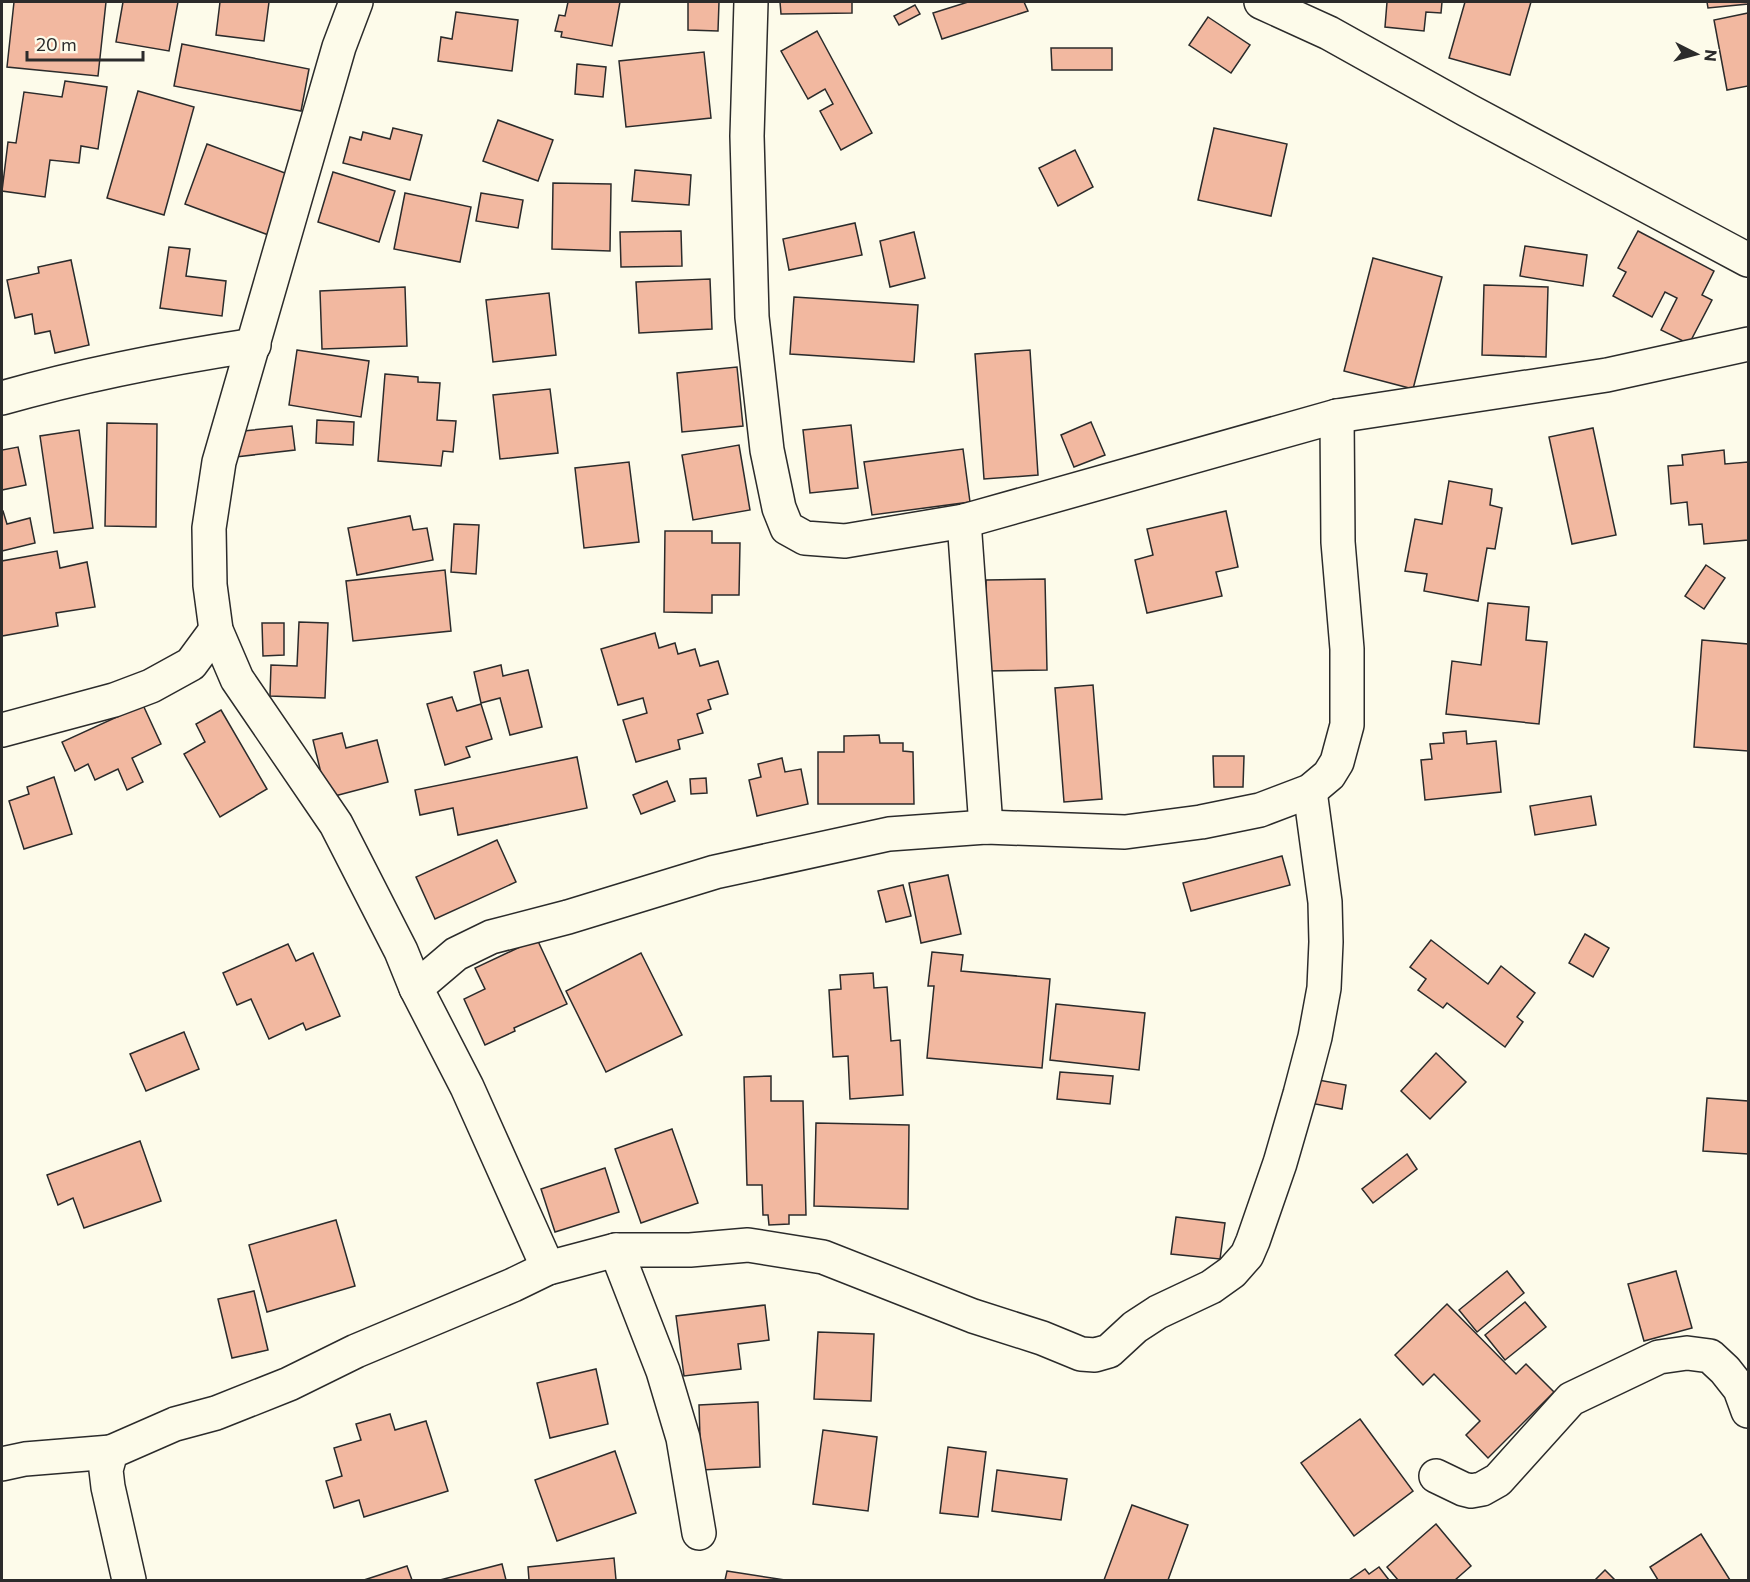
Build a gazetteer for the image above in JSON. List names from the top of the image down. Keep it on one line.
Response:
{"scale_bar":"20 m","north":"right"}
